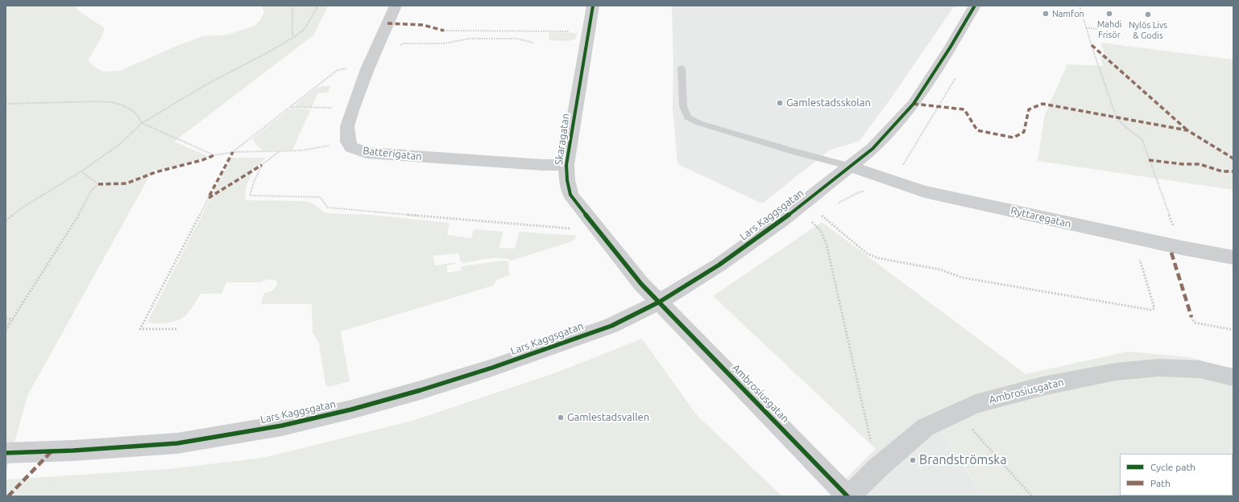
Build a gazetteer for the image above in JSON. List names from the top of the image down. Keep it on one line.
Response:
{"streets":{"street":["Skaragatan","Batterigatan","Lars Kaggsgatan","Ryttaregatan","Ambrosiusgatan"]},"crossings":[["Skaragatan","Batterigatan"],["Skaragatan","Lars Kaggsgatan"],["Skaragatan","Ambrosiusgatan"],["Lars Kaggsgatan","Ryttaregatan"],["Lars Kaggsgatan","Ambrosiusgatan"]],"places":["Namfon","Mahdi Frisör","Nylös Livs & Godis","Gamlestadsskolan","Gamlestadsvallen","Brandströmska"],"legend":["Cycle path","Path"]}
